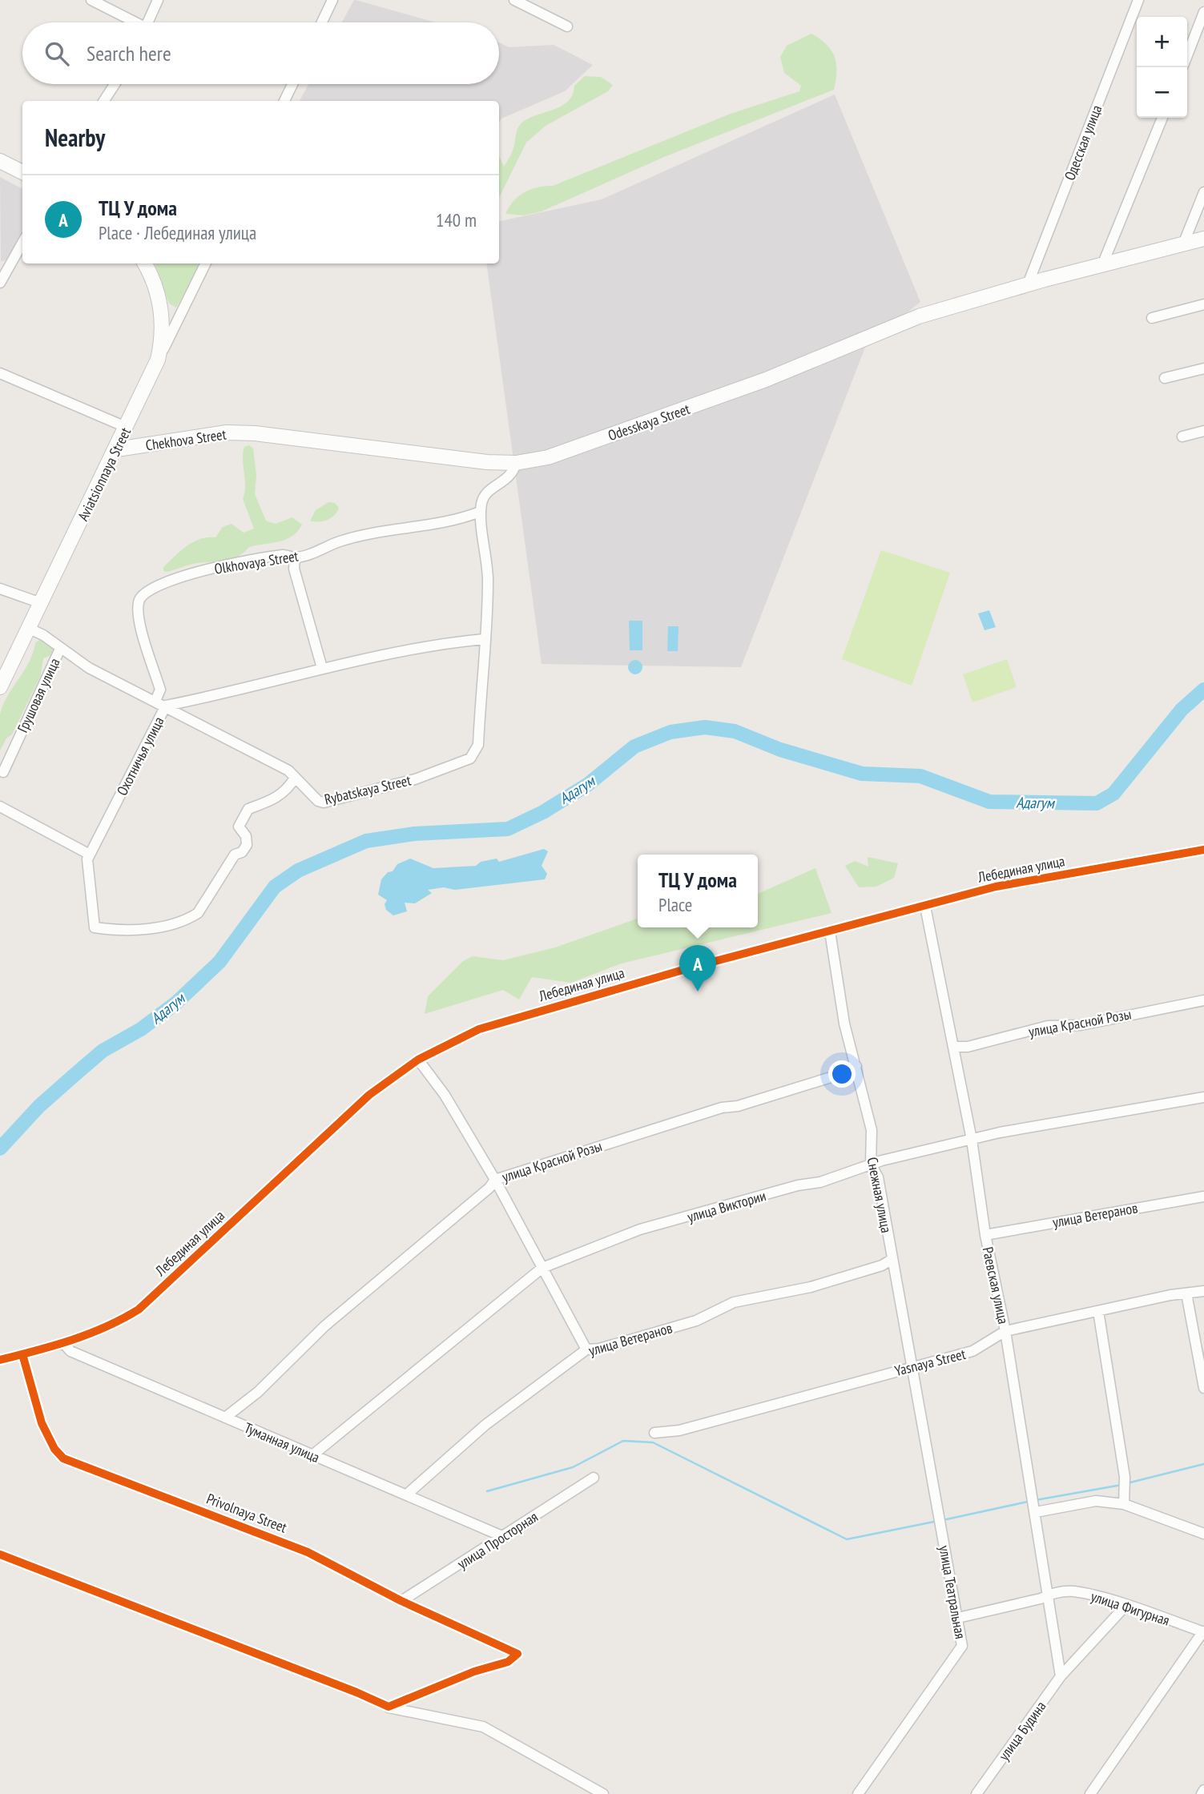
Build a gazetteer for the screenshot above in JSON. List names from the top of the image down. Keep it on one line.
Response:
{"streets":{"main road":["Odesskaya Street","Chekhova Street","Aviatsionnaya Street"],"street":["Одесская улица","Olkhovaya Street","Грушовая улица","Охотничья улица","Rybatskaya Street","Лебединая улица","улица Красной Розы","Снежная улица","улица Виктории","улица Ветеранов","Раевская улица","Yasnaya Street","Туманная улица","Privolnaya Street","улица Просторная","улица Театральная","улица Фигурная","улица Будина"]},"crossings":[["Одесская улица","Odesskaya Street"],["Odesskaya Street","Chekhova Street"],["Chekhova Street","Aviatsionnaya Street"],["Охотничья улица","Rybatskaya Street"],["Лебединая улица","Снежная улица"],["Лебединая улица","Раевская улица"],["Лебединая улица","Туманная улица"],["Лебединая улица","Privolnaya Street"],["улица Красной Розы","Снежная улица"],["улица Красной Розы","Раевская улица"],["улица Красной Розы","Туманная улица"],["Снежная улица","улица Виктории"],["Снежная улица","улица Ветеранов"],["Снежная улица","Yasnaya Street"],["Снежная улица","улица Театральная"],["улица Виктории","Раевская улица"],["улица Виктории","Туманная улица"],["улица Ветеранов","Раевская улица"],["улица Ветеранов","Туманная улица"],["Раевская улица","Yasnaya Street"],["Раевская улица","улица Фигурная"],["Раевская улица","улица Будина"],["Туманная улица","улица Просторная"],["Privolnaya Street","улица Просторная"],["улица Театральная","улица Фигурная"],["улица Фигурная","улица Будина"]],"water":["Адагум"],"page":{"map_buttons":["+","−"],"search":"Search here","heading":"Nearby","list":[{"mark":"A","name":"ТЦ У дома","note":"Place · Лебединая улица","value":"140 m"}],"popup":["ТЦ У дома","Place"],"pins":"A"}}
